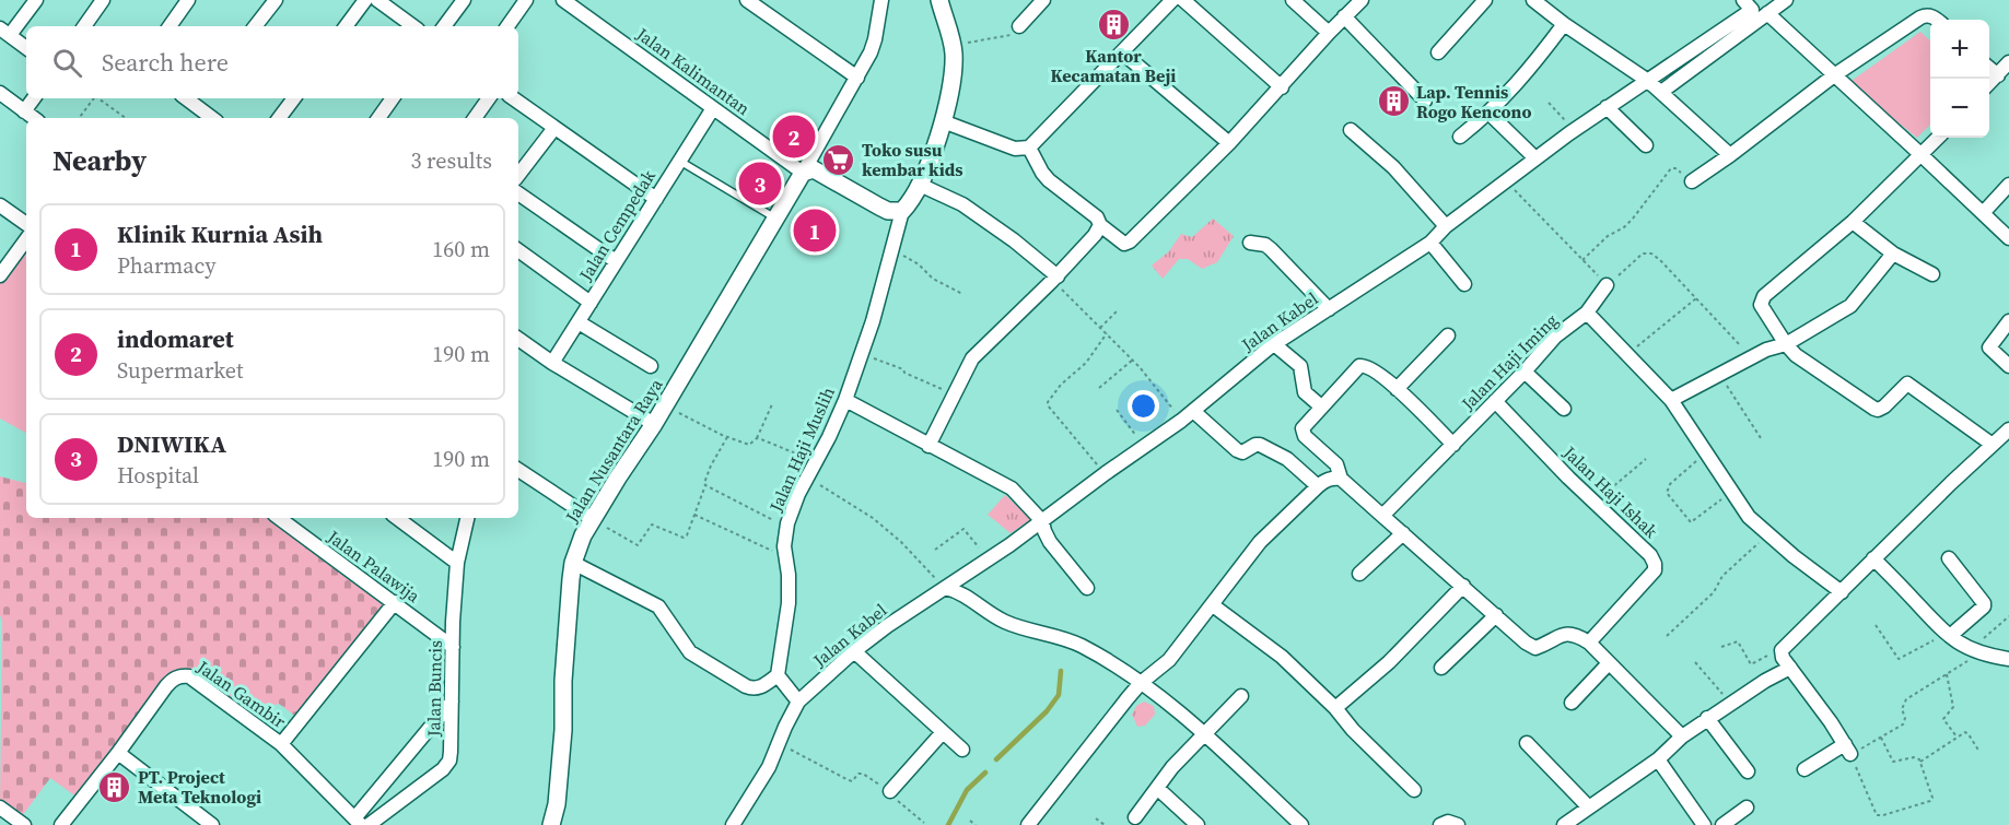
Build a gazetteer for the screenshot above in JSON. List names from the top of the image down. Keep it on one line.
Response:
{"streets":{"street":["Jalan Kalimantan","Jalan Cempedak","Jalan Kabel","Jalan Haji Iming","Jalan Haji Muslih","Jalan Nusantara Raya","Jalan Haji Ishak","Jalan Palawija","Jalan Buncis","Jalan Gambir"]},"crossings":[["Jalan Kalimantan","Jalan Cempedak"],["Jalan Kalimantan","Jalan Nusantara Raya"],["Jalan Haji Iming","Jalan Haji Ishak"],["Jalan Palawija","Jalan Buncis"]],"places":{"building":["Kantor Kecamatan Beji","Lap. Tennis Rogo Kencono","PT. Project Meta Teknologi"],"supermarket":["Toko susu kembar kids"]},"page":{"map_buttons":["+","−"],"search":"Search here","pins":["2","3","1"],"heading":["Nearby","3 results"],"list":[{"mark":"1","name":"Klinik Kurnia Asih","note":"Pharmacy","value":"160 m"},{"mark":"2","name":"indomaret","note":"Supermarket","value":"190 m"},{"mark":"3","name":"DNIWIKA","note":"Hospital","value":"190 m"}]}}
